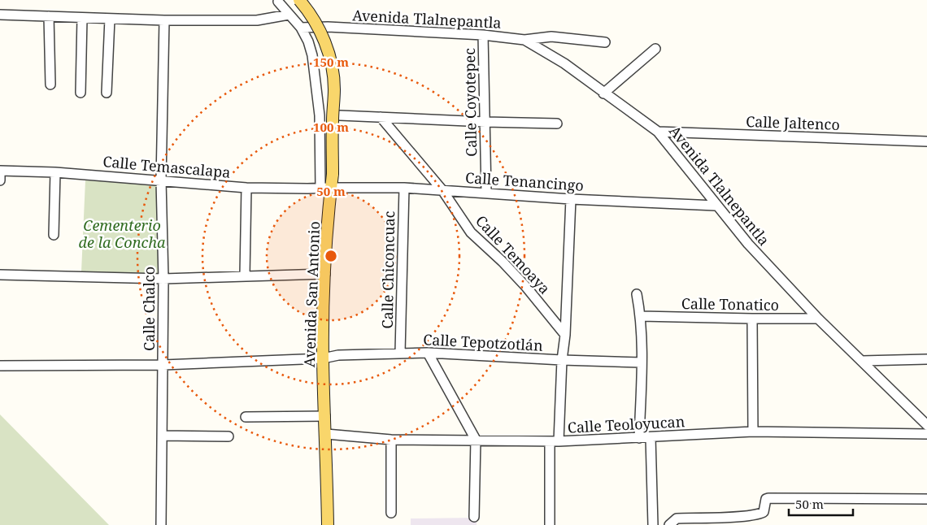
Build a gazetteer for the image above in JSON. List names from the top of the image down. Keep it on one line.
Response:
{"streets":{"main road":["Avenida San Antonio"],"street":["Avenida Tlalnepantla","Calle Coyotepec","Calle Jaltenco","Calle Temascalapa","Calle Tenancingo","Calle Temoaya","Calle Chiconcuac","Calle Tonatico","Calle Chalco","Calle Tepotzotlán","Calle Teoloyucan"]},"crossings":[["Avenida Tlalnepantla","Calle Coyotepec"],["Avenida Tlalnepantla","Calle Jaltenco"],["Avenida Tlalnepantla","Calle Tenancingo"],["Avenida Tlalnepantla","Avenida San Antonio"],["Avenida Tlalnepantla","Calle Tonatico"],["Calle Coyotepec","Calle Tenancingo"],["Calle Temascalapa","Calle Tenancingo"],["Calle Temascalapa","Avenida San Antonio"],["Calle Temascalapa","Calle Chalco"],["Calle Tenancingo","Calle Temoaya"],["Calle Tenancingo","Calle Chiconcuac"],["Calle Tenancingo","Avenida San Antonio"],["Calle Chiconcuac","Calle Tepotzotlán"],["Avenida San Antonio","Calle Tepotzotlán"],["Avenida San Antonio","Calle Teoloyucan"]],"parks":["Cementerio de la Concha"],"scale_bar":"50 m","rings":["150 m","100 m","50 m"]}
